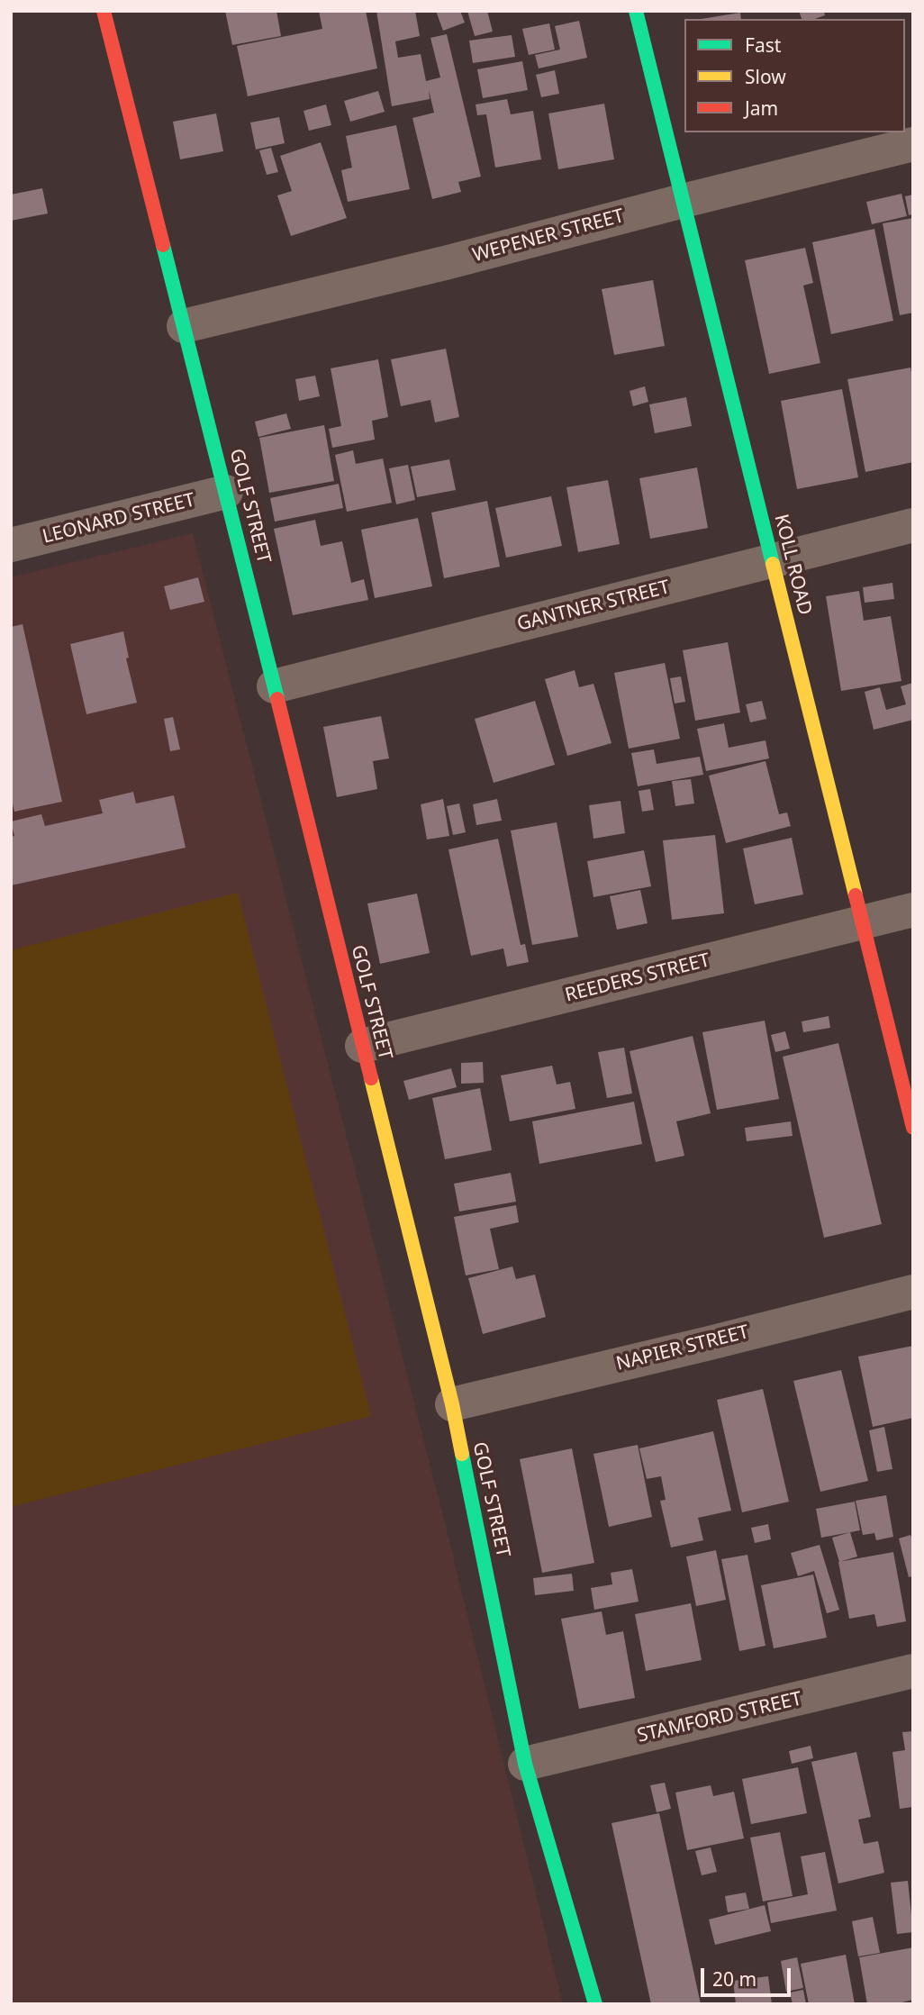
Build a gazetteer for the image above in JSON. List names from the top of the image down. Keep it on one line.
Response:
{"streets":{"street":["WEPENER STREET","GOLF STREET","LEONARD STREET","KOLL ROAD","GANTNER STREET","REEDERS STREET","NAPIER STREET","STAMFORD STREET"]},"crossings":[["WEPENER STREET","GOLF STREET"],["WEPENER STREET","KOLL ROAD"],["GOLF STREET","LEONARD STREET"],["GOLF STREET","GANTNER STREET"],["GOLF STREET","REEDERS STREET"],["GOLF STREET","NAPIER STREET"],["GOLF STREET","STAMFORD STREET"],["KOLL ROAD","GANTNER STREET"],["KOLL ROAD","REEDERS STREET"]],"legend":["Fast","Slow","Jam"],"scale_bar":"20 m"}
